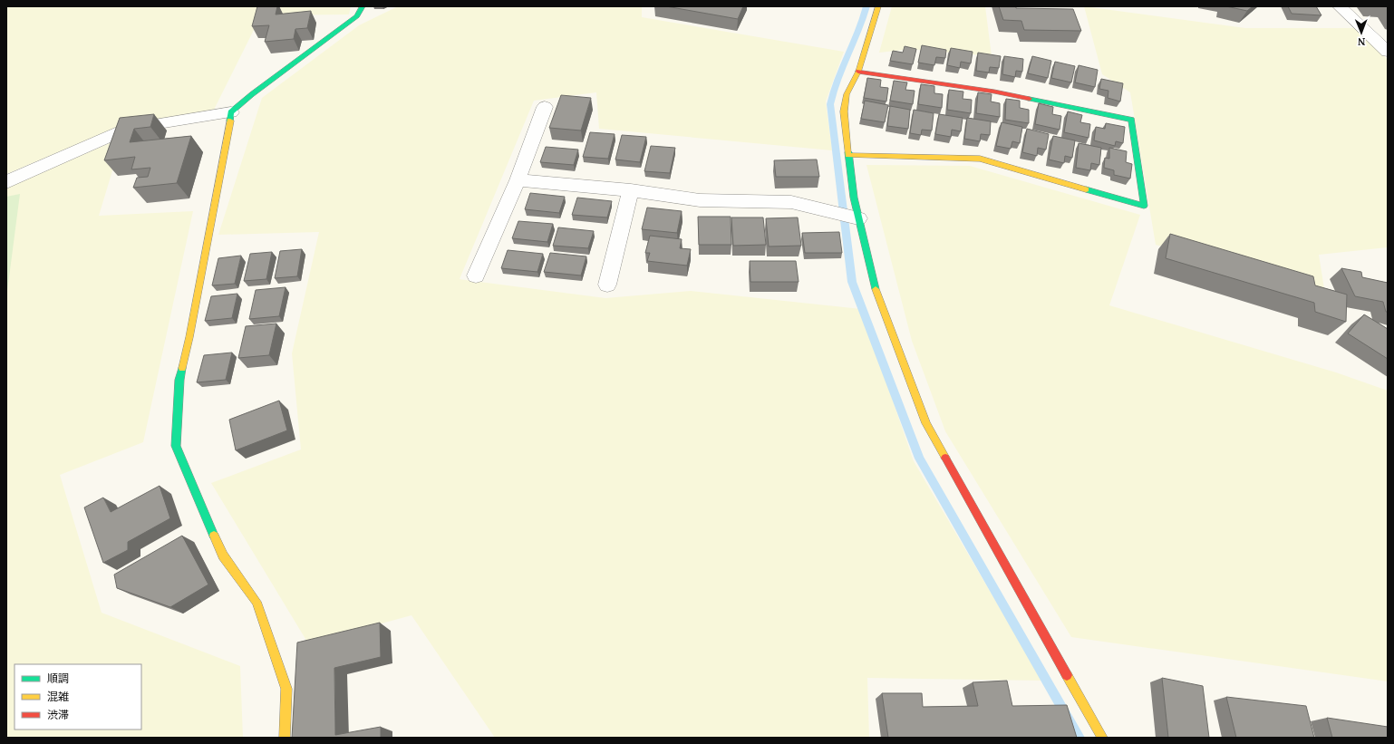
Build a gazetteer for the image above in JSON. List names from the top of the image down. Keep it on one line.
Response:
{"legend":["順調","混雑","渋滞"],"north":"bottom"}
